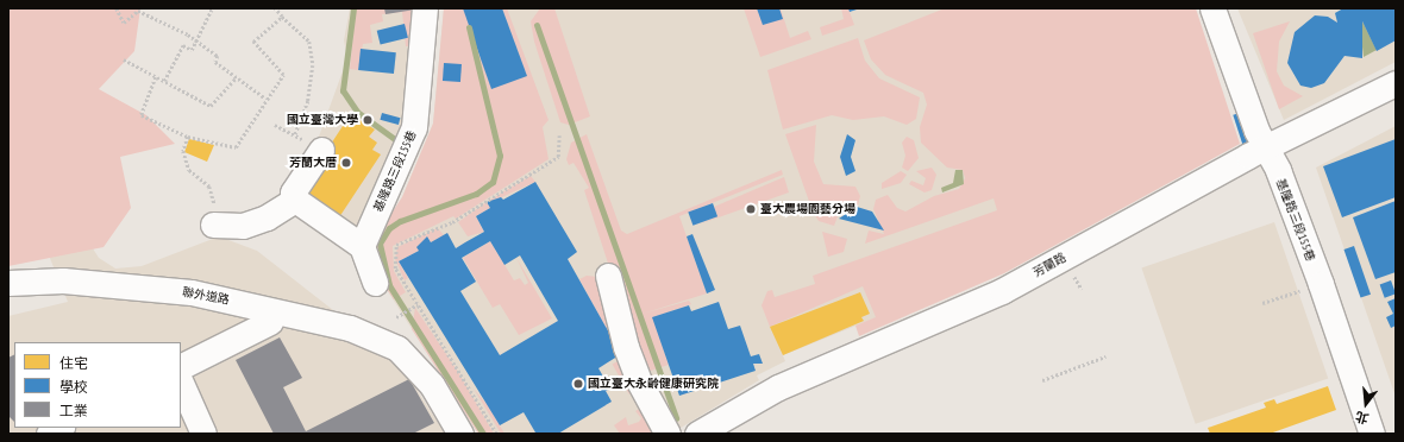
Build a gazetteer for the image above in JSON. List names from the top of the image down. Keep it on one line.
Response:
{"streets":{"street":["基隆路三段155巷","芳蘭路","聯外道路"]},"crossings":[["基隆路三段155巷","芳蘭路"]],"places":["國立臺灣大學","芳蘭大厝","臺大農場園藝分場","國立臺大永齡健康研究院"],"legend":["住宅","學校","工業"],"north":"bottom"}
